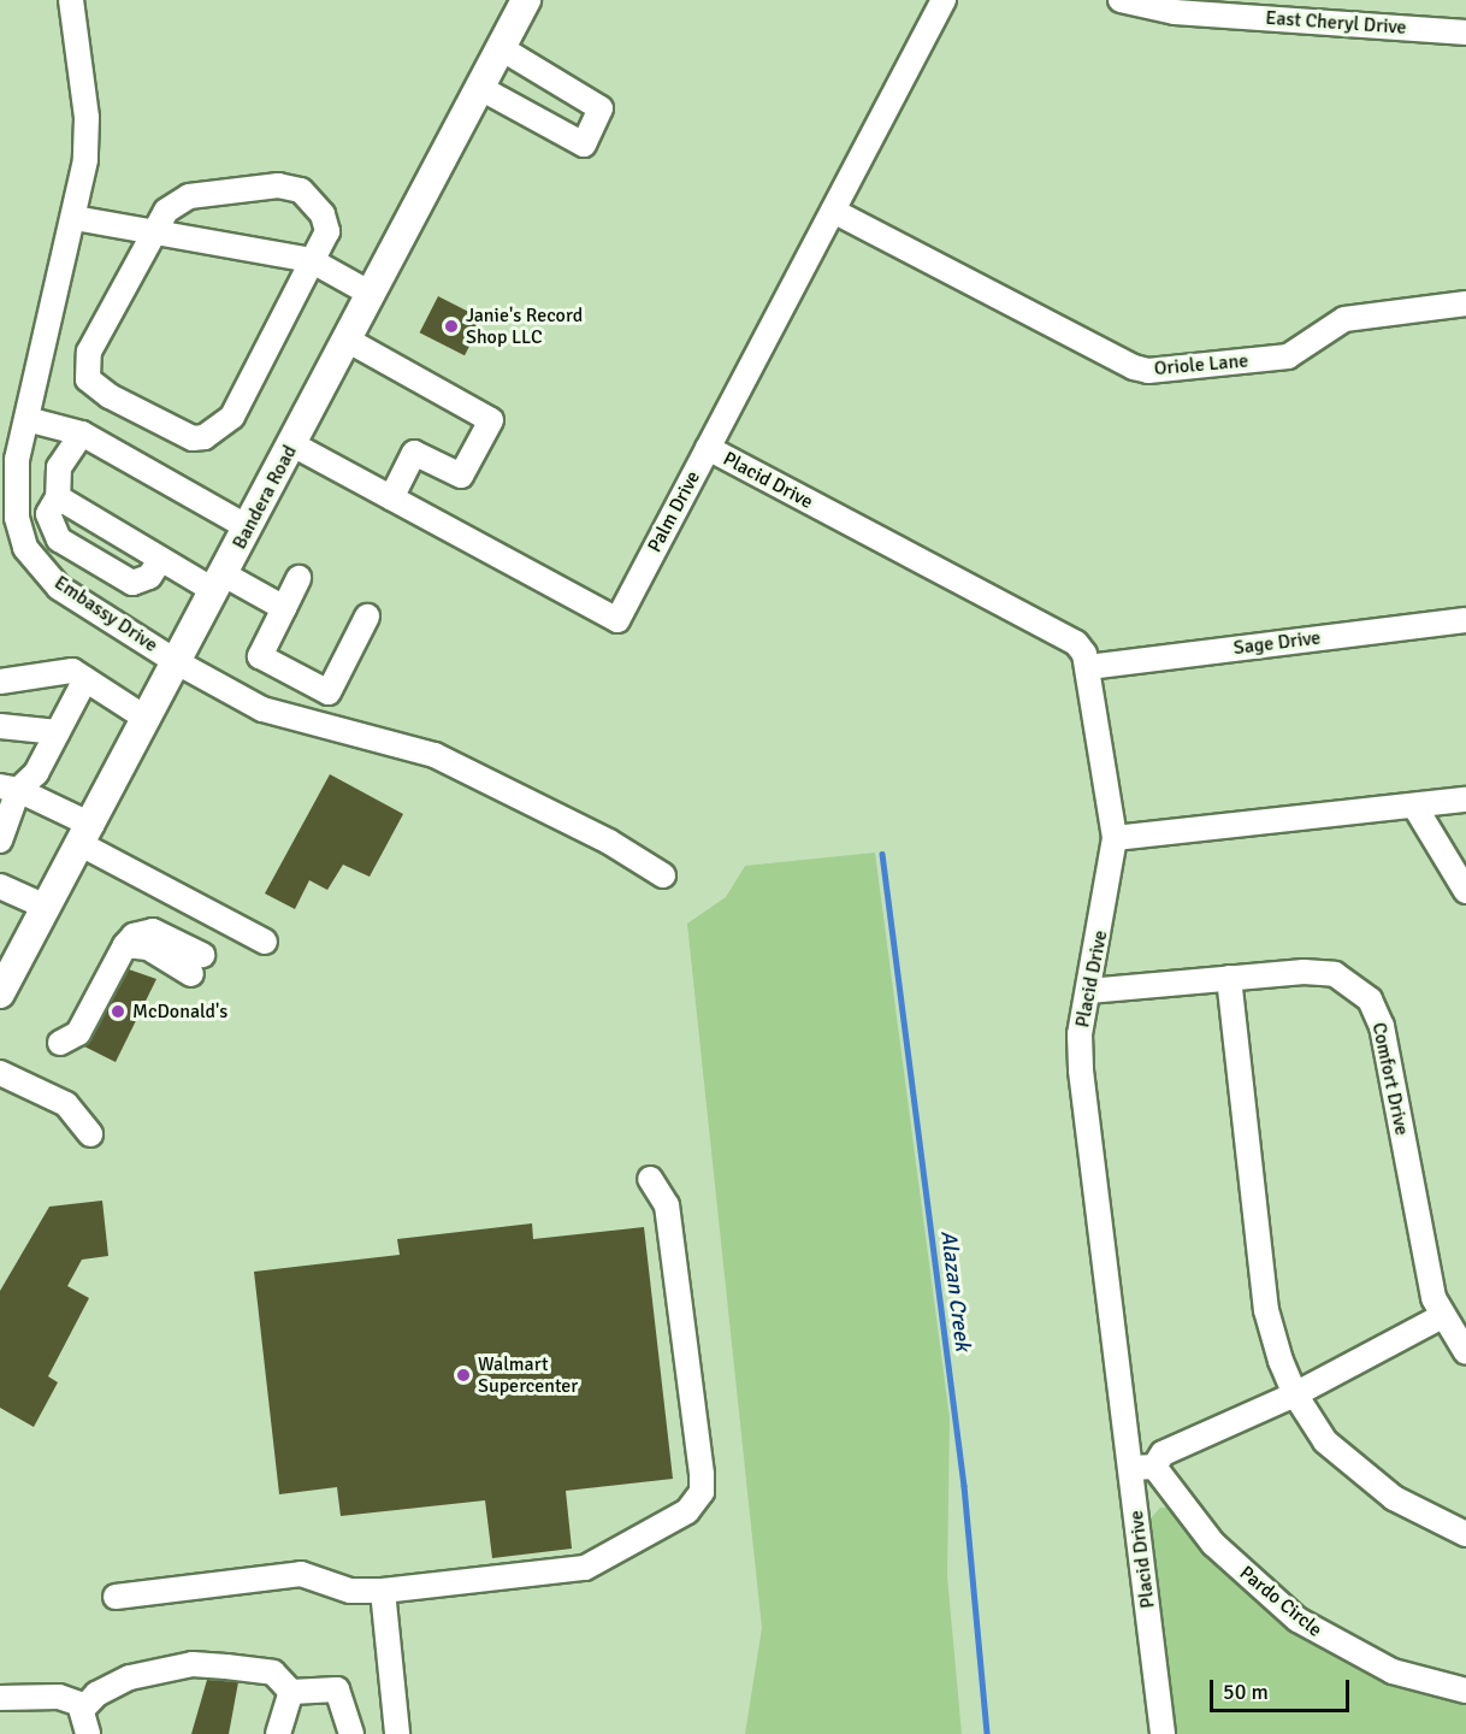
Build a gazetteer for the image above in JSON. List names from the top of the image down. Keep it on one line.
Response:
{"streets":{"main road":["Bandera Road"],"street":["East Cheryl Drive","Oriole Lane","Placid Drive","Palm Drive","Embassy Drive","Sage Drive","Comfort Drive","Pardo Circle"]},"crossings":[["Oriole Lane","Palm Drive"],["Placid Drive","Palm Drive"],["Placid Drive","Sage Drive"],["Placid Drive","Comfort Drive"],["Placid Drive","Pardo Circle"],["Bandera Road","Palm Drive"],["Bandera Road","Embassy Drive"]],"water":["Alazan Creek"],"places":["Janie's Record Shop LLC","McDonald's","Walmart Supercenter"],"scale_bar":"50 m"}
